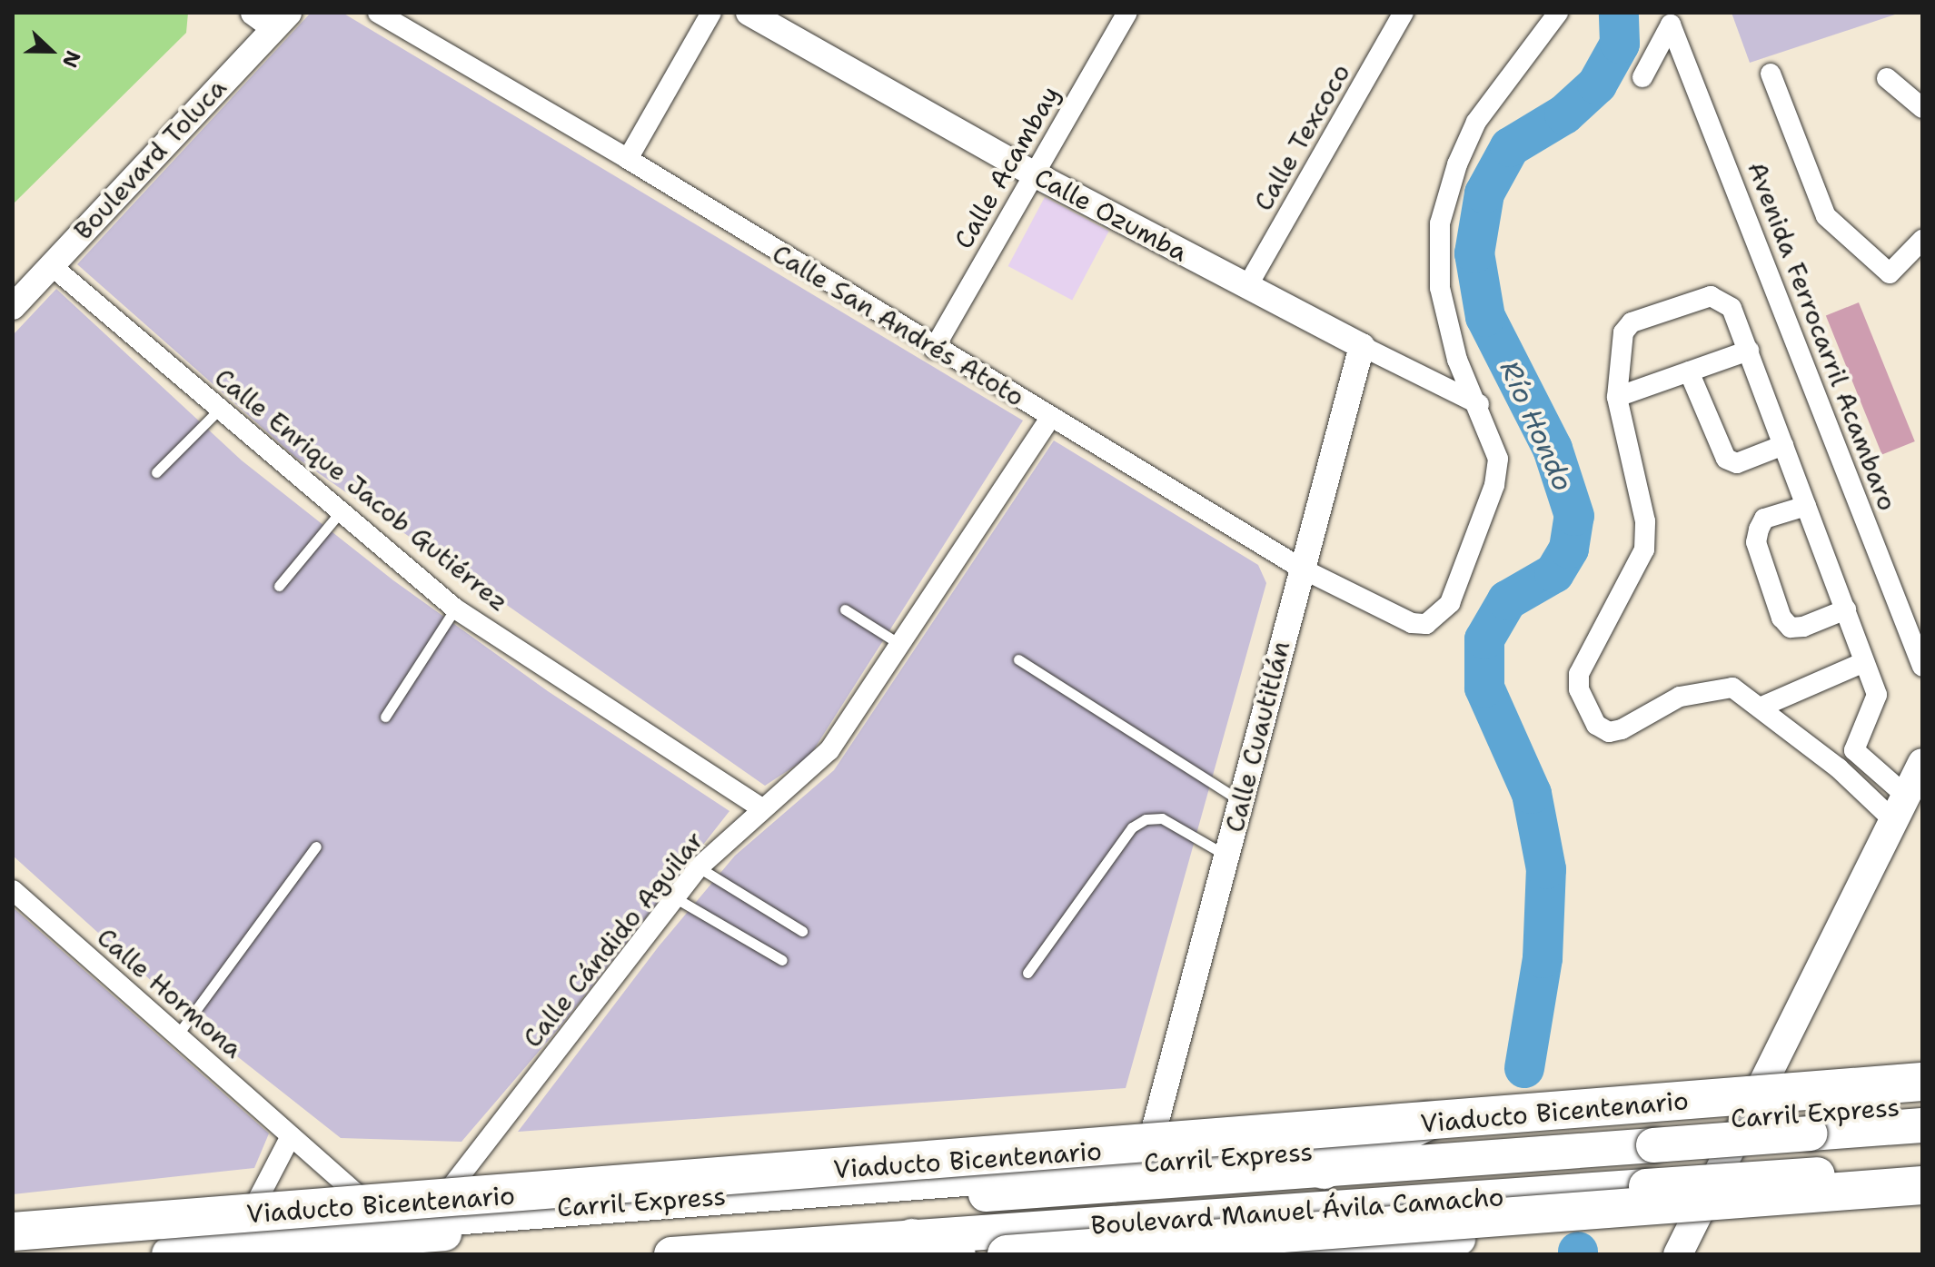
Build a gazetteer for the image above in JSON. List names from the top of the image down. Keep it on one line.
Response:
{"streets":{"highway":["Viaducto Bicentenario","Carril Express","Boulevard Manuel Ávila Camacho"],"street":["Calle Texcoco","Boulevard Toluca","Calle Acambay","Calle Ozumba","Calle San Andrés Atoto","Avenida Ferrocarril Acambaro","Calle Enrique Jacob Gutiérrez","Calle Cuautitlán","Calle Cándido Aguilar","Calle Hormona"]},"crossings":[["Calle Texcoco","Calle Ozumba"],["Boulevard Toluca","Calle Enrique Jacob Gutiérrez"],["Calle Acambay","Calle Ozumba"],["Calle Acambay","Calle San Andrés Atoto"],["Calle Ozumba","Calle San Andrés Atoto"],["Calle Ozumba","Calle Cuautitlán"],["Calle San Andrés Atoto","Calle Cuautitlán"],["Calle San Andrés Atoto","Calle Cándido Aguilar"],["Calle Enrique Jacob Gutiérrez","Calle Cándido Aguilar"]],"water":["Río Hondo"],"north":"right"}
